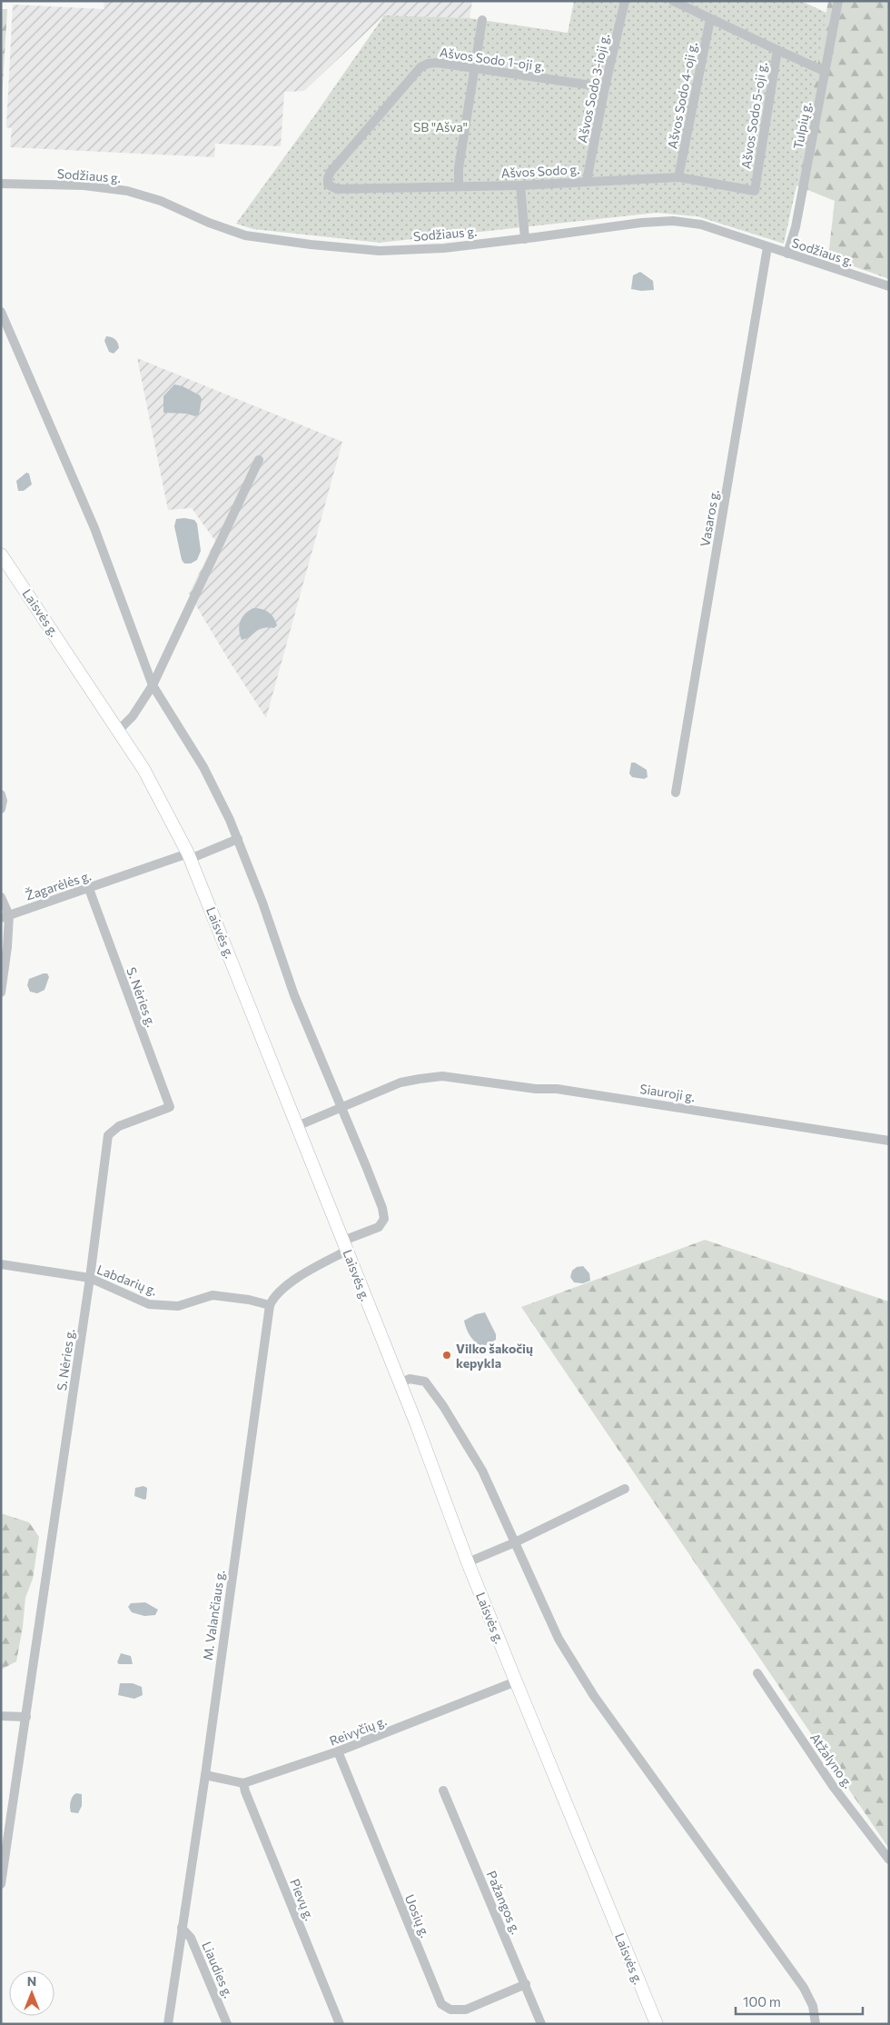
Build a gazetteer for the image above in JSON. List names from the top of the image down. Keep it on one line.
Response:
{"streets":{"main road":["Laisvės g."],"street":["Ašvos Sodo 1-oji g.","Ašvos Sodo 3-ioji g.","Ašvos Sodo 4-oji g.","Ašvos Sodo 5-oji g.","Tulpių g.","Ašvos Sodo g.","Sodžiaus g.","Vasaros g.","Žagarėlės g.","S. Nėries g.","Siauroji g.","Labdarių g.","M. Valančiaus g.","Reivyčių g.","Atžalyno g.","Pievų g.","Pažangos g.","Uosių g.","Liaudies g."]},"crossings":[["Ašvos Sodo 1-oji g.","Ašvos Sodo 3-ioji g."],["Ašvos Sodo 1-oji g.","Ašvos Sodo g."],["Ašvos Sodo 3-ioji g.","Ašvos Sodo g."],["Ašvos Sodo 4-oji g.","Ašvos Sodo 5-oji g."],["Ašvos Sodo 4-oji g.","Ašvos Sodo g."],["Ašvos Sodo 5-oji g.","Ašvos Sodo g."],["Tulpių g.","Sodžiaus g."],["Sodžiaus g.","Vasaros g."],["Laisvės g.","Žagarėlės g."],["Laisvės g.","Siauroji g."],["Laisvės g.","Reivyčių g."],["Žagarėlės g.","S. Nėries g."],["S. Nėries g.","Labdarių g."],["Labdarių g.","M. Valančiaus g."],["M. Valančiaus g.","Liaudies g."],["Reivyčių g.","Pievų g."],["Reivyčių g.","Uosių g."],["Pažangos g.","Uosių g."]],"parks":["SB \"Ašva\""],"places":["Vilko šakočių kepykla"],"scale_bar":"100 m","north":"top"}
